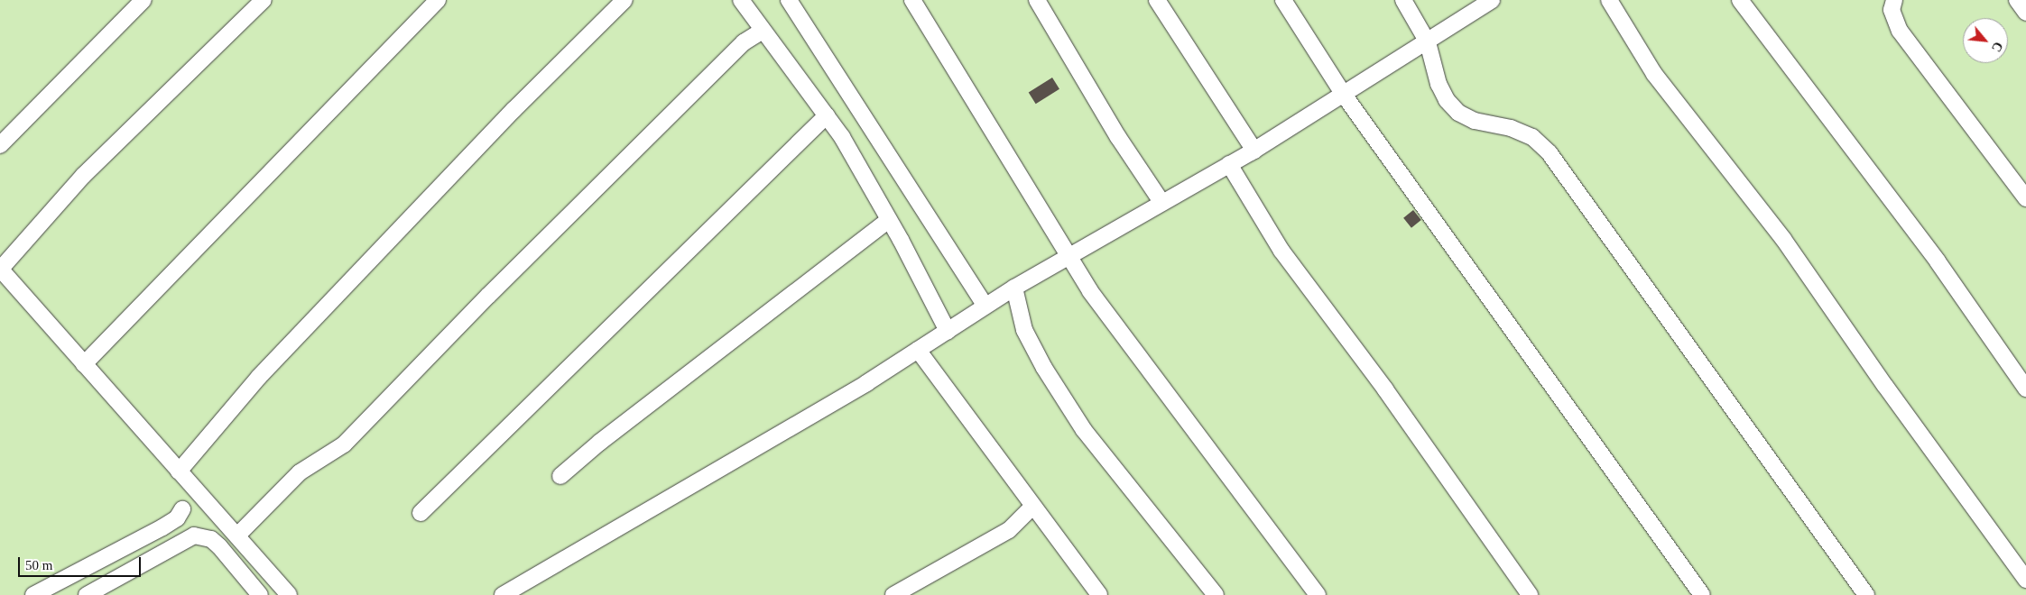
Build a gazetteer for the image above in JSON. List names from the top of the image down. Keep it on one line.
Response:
{"scale_bar":"50 m","north":"bottom right"}
